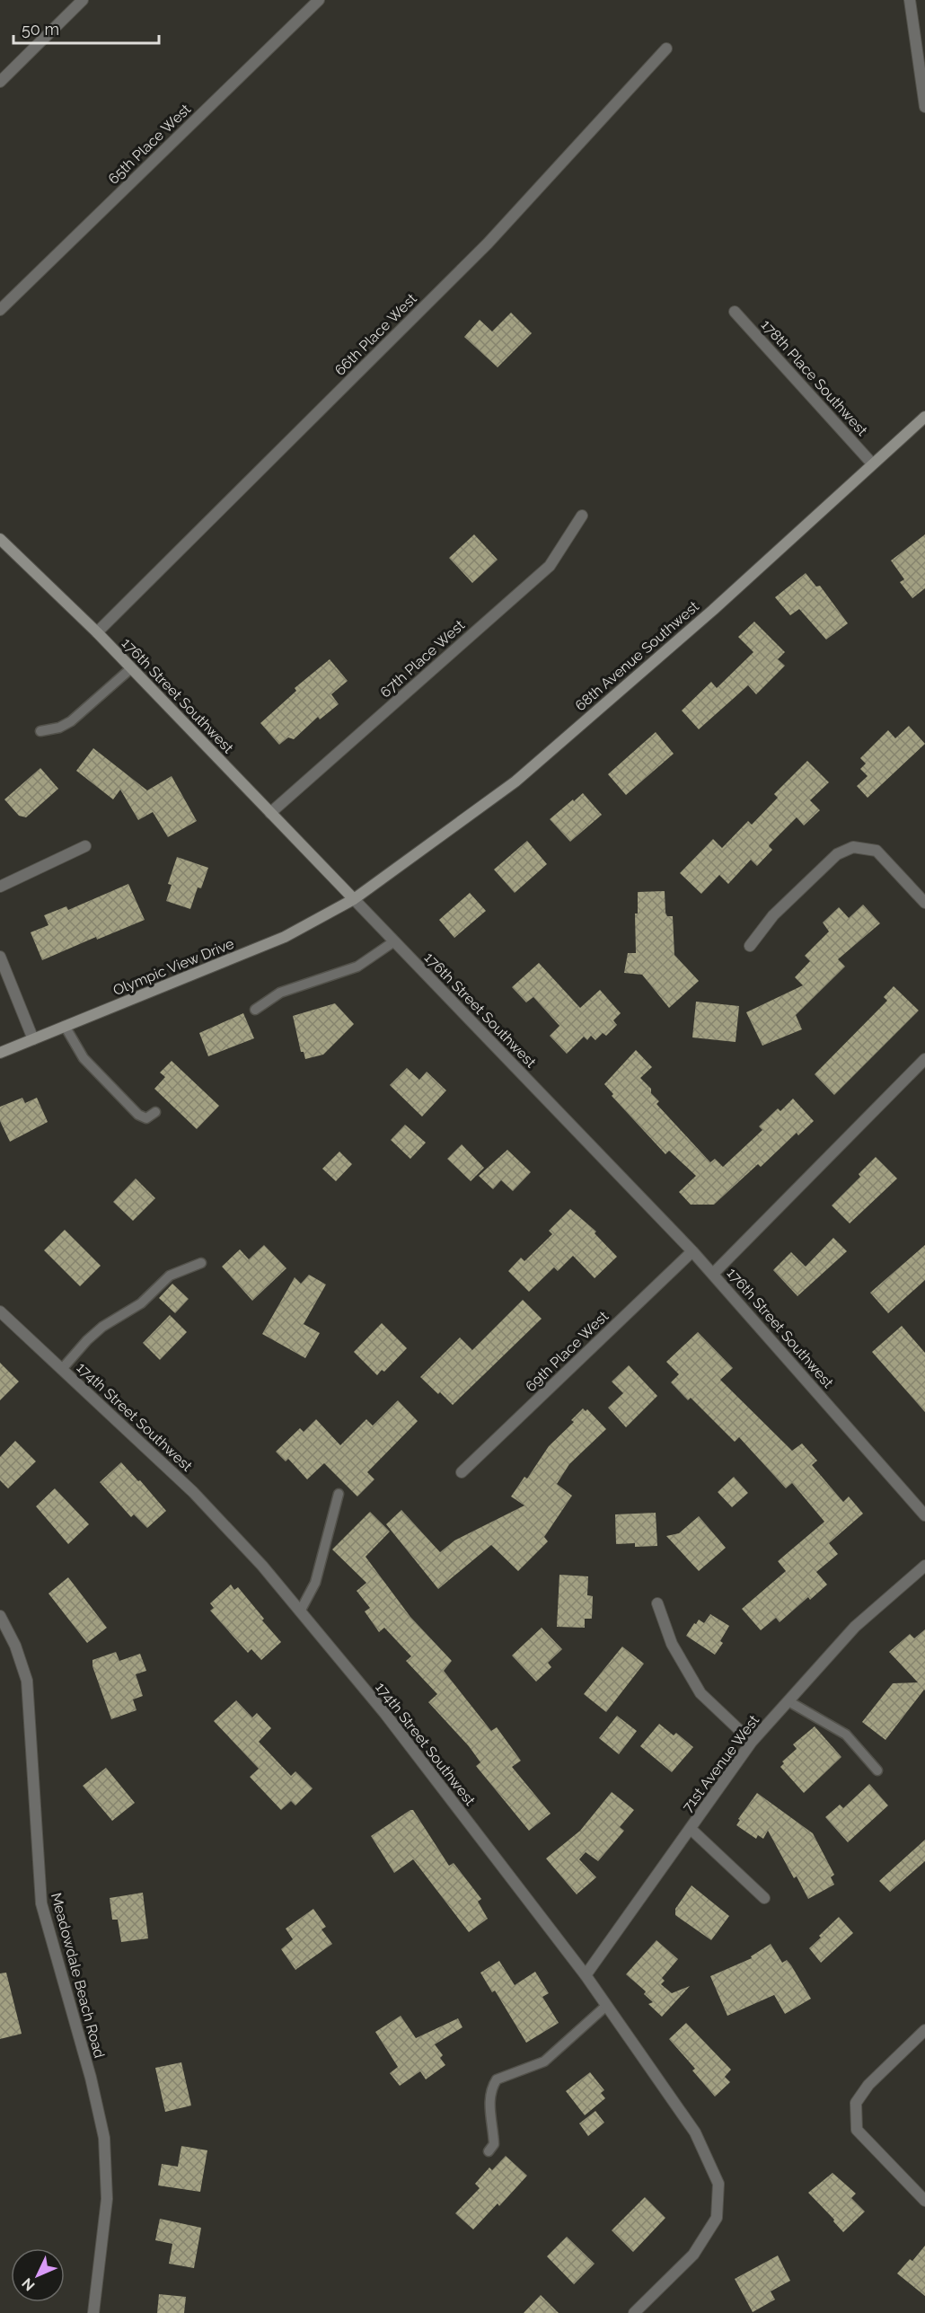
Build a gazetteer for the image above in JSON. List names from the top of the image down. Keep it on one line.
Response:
{"streets":{"main road":["68th Avenue Southwest","176th Street Southwest","Olympic View Drive"],"street":["65th Place West","66th Place West","178th Place Southwest","67th Place West","69th Place West","174th Street Southwest","71st Avenue West","Meadowdale Beach Road"]},"crossings":[["66th Place West","176th Street Southwest"],["178th Place Southwest","68th Avenue Southwest"],["68th Avenue Southwest","176th Street Southwest"],["68th Avenue Southwest","Olympic View Drive"],["67th Place West","176th Street Southwest"],["176th Street Southwest","Olympic View Drive"],["176th Street Southwest","69th Place West"],["174th Street Southwest","71st Avenue West"]],"scale_bar":"50 m","north":"bottom left"}
